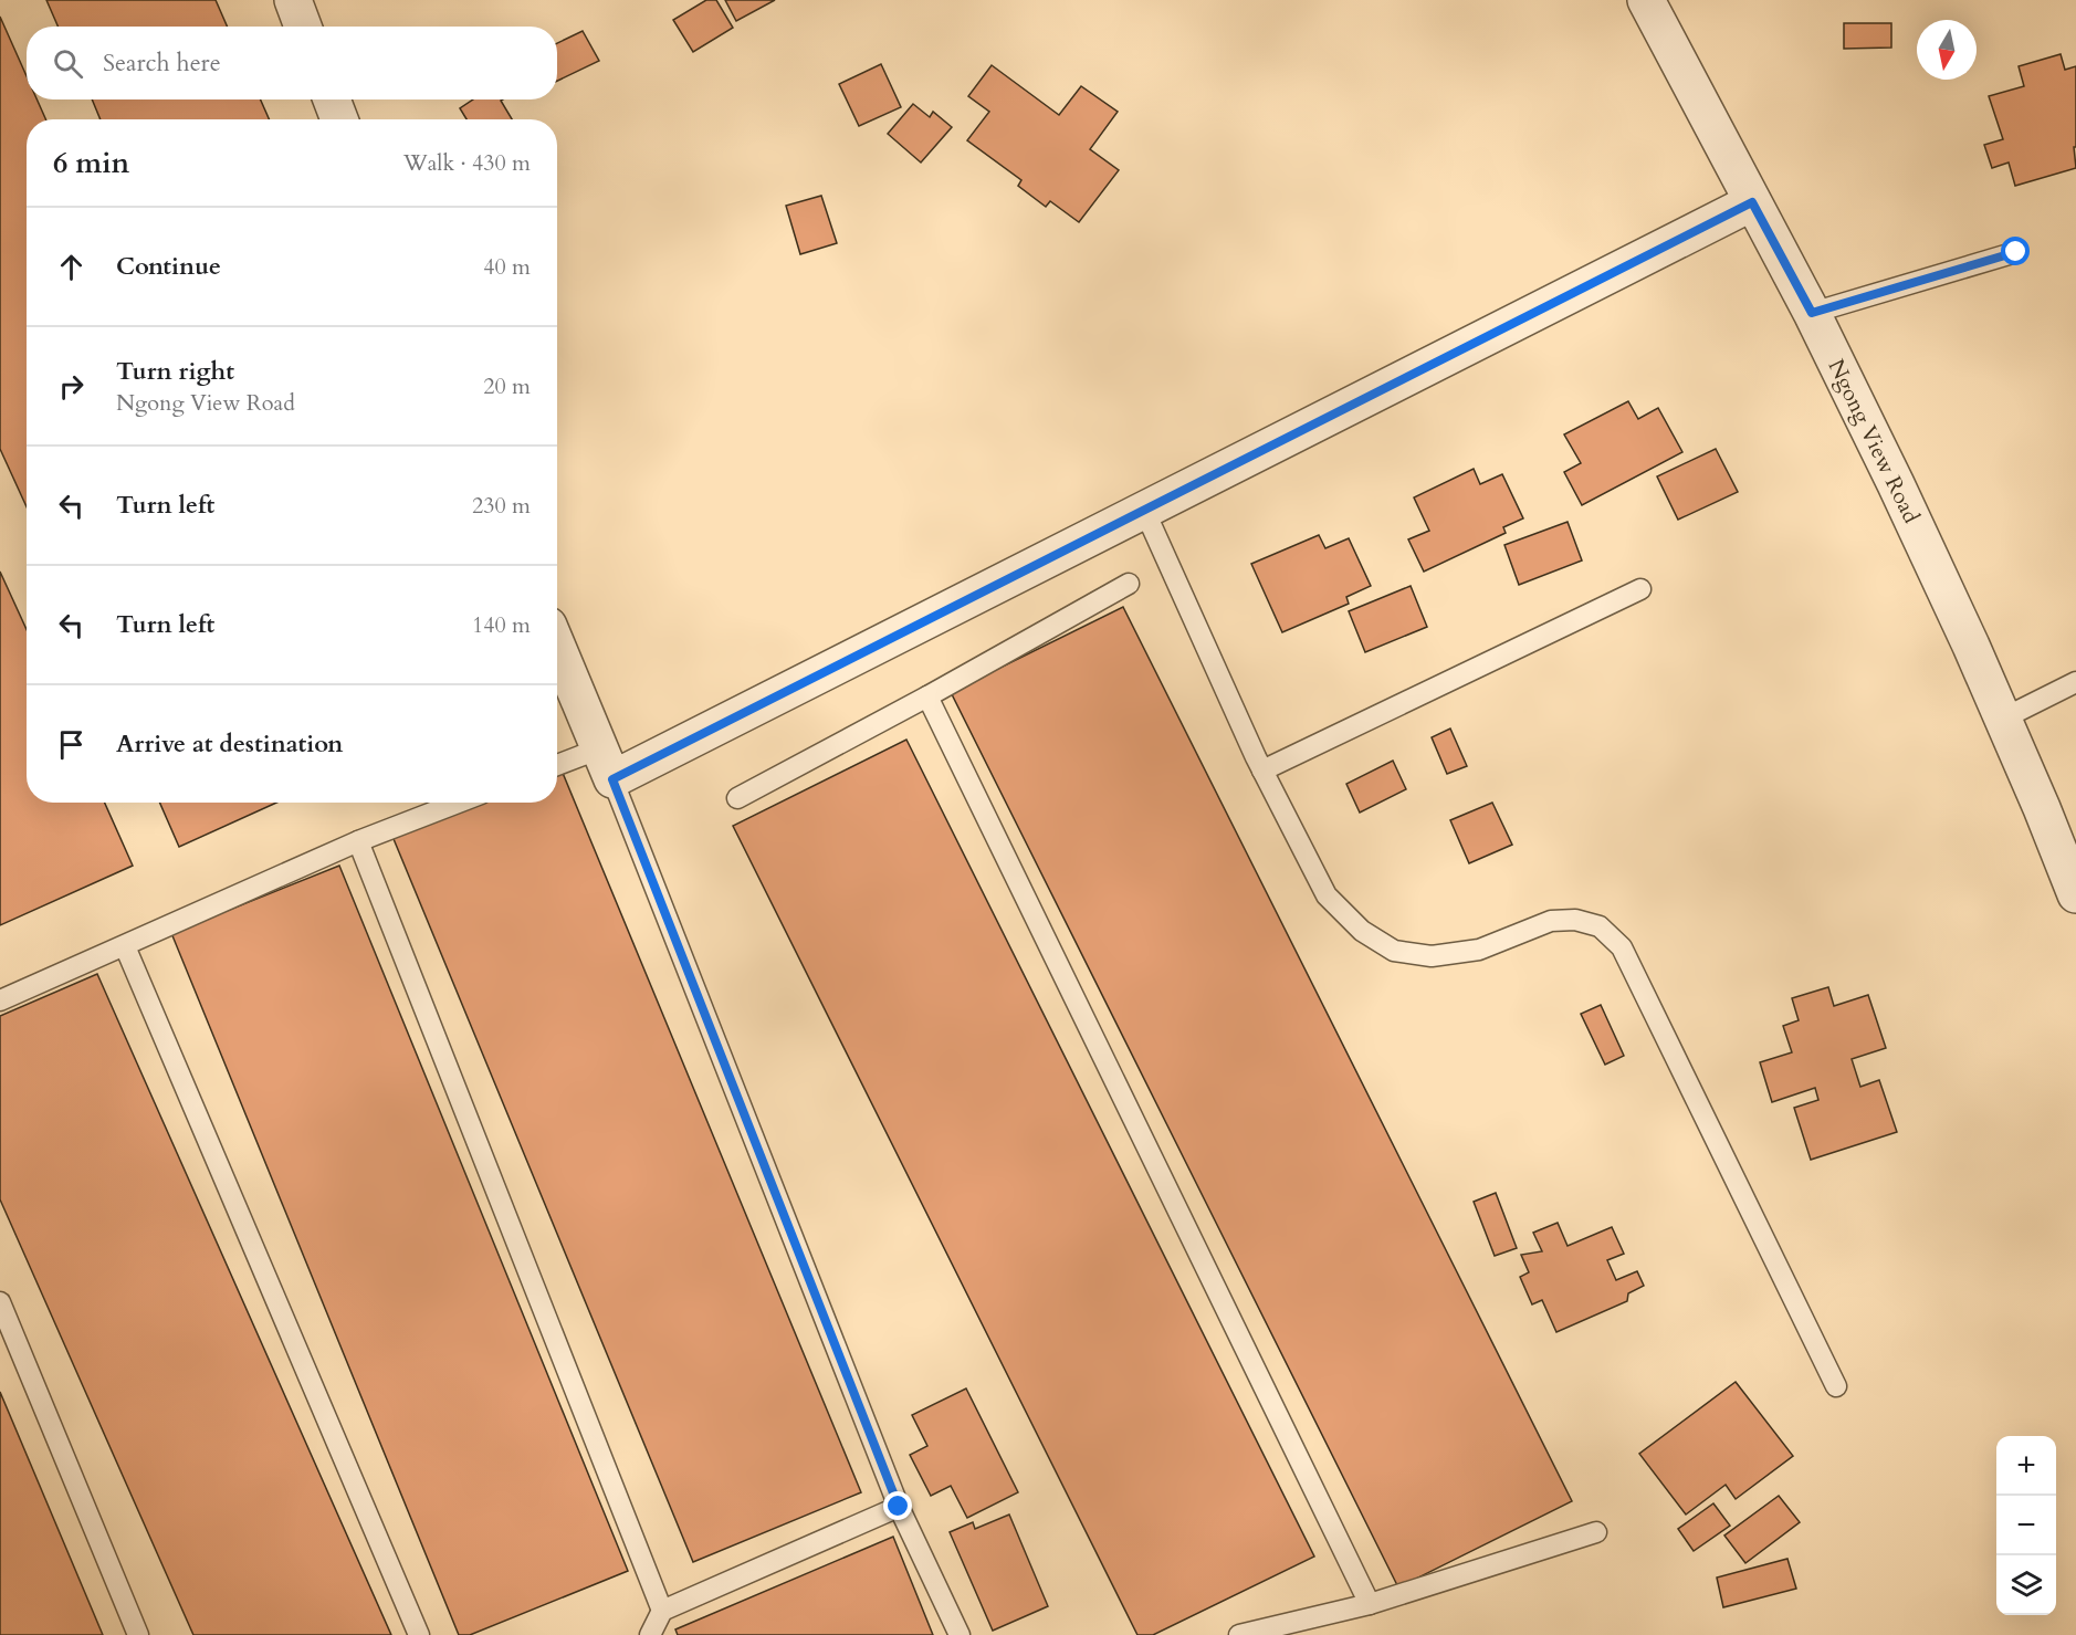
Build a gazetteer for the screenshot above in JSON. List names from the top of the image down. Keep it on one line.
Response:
{"streets":{"street":["Ngong View Road"]},"north":"bottom","page":{"search":"Search here","heading":["6 min","Walk · 430 m"],"list":[["Continue","40 m"],["Turn right","Ngong View Road","20 m"],["Turn left","230 m"],["Turn left","140 m"],"Arrive at destination"],"map_buttons":["+","−"]}}
